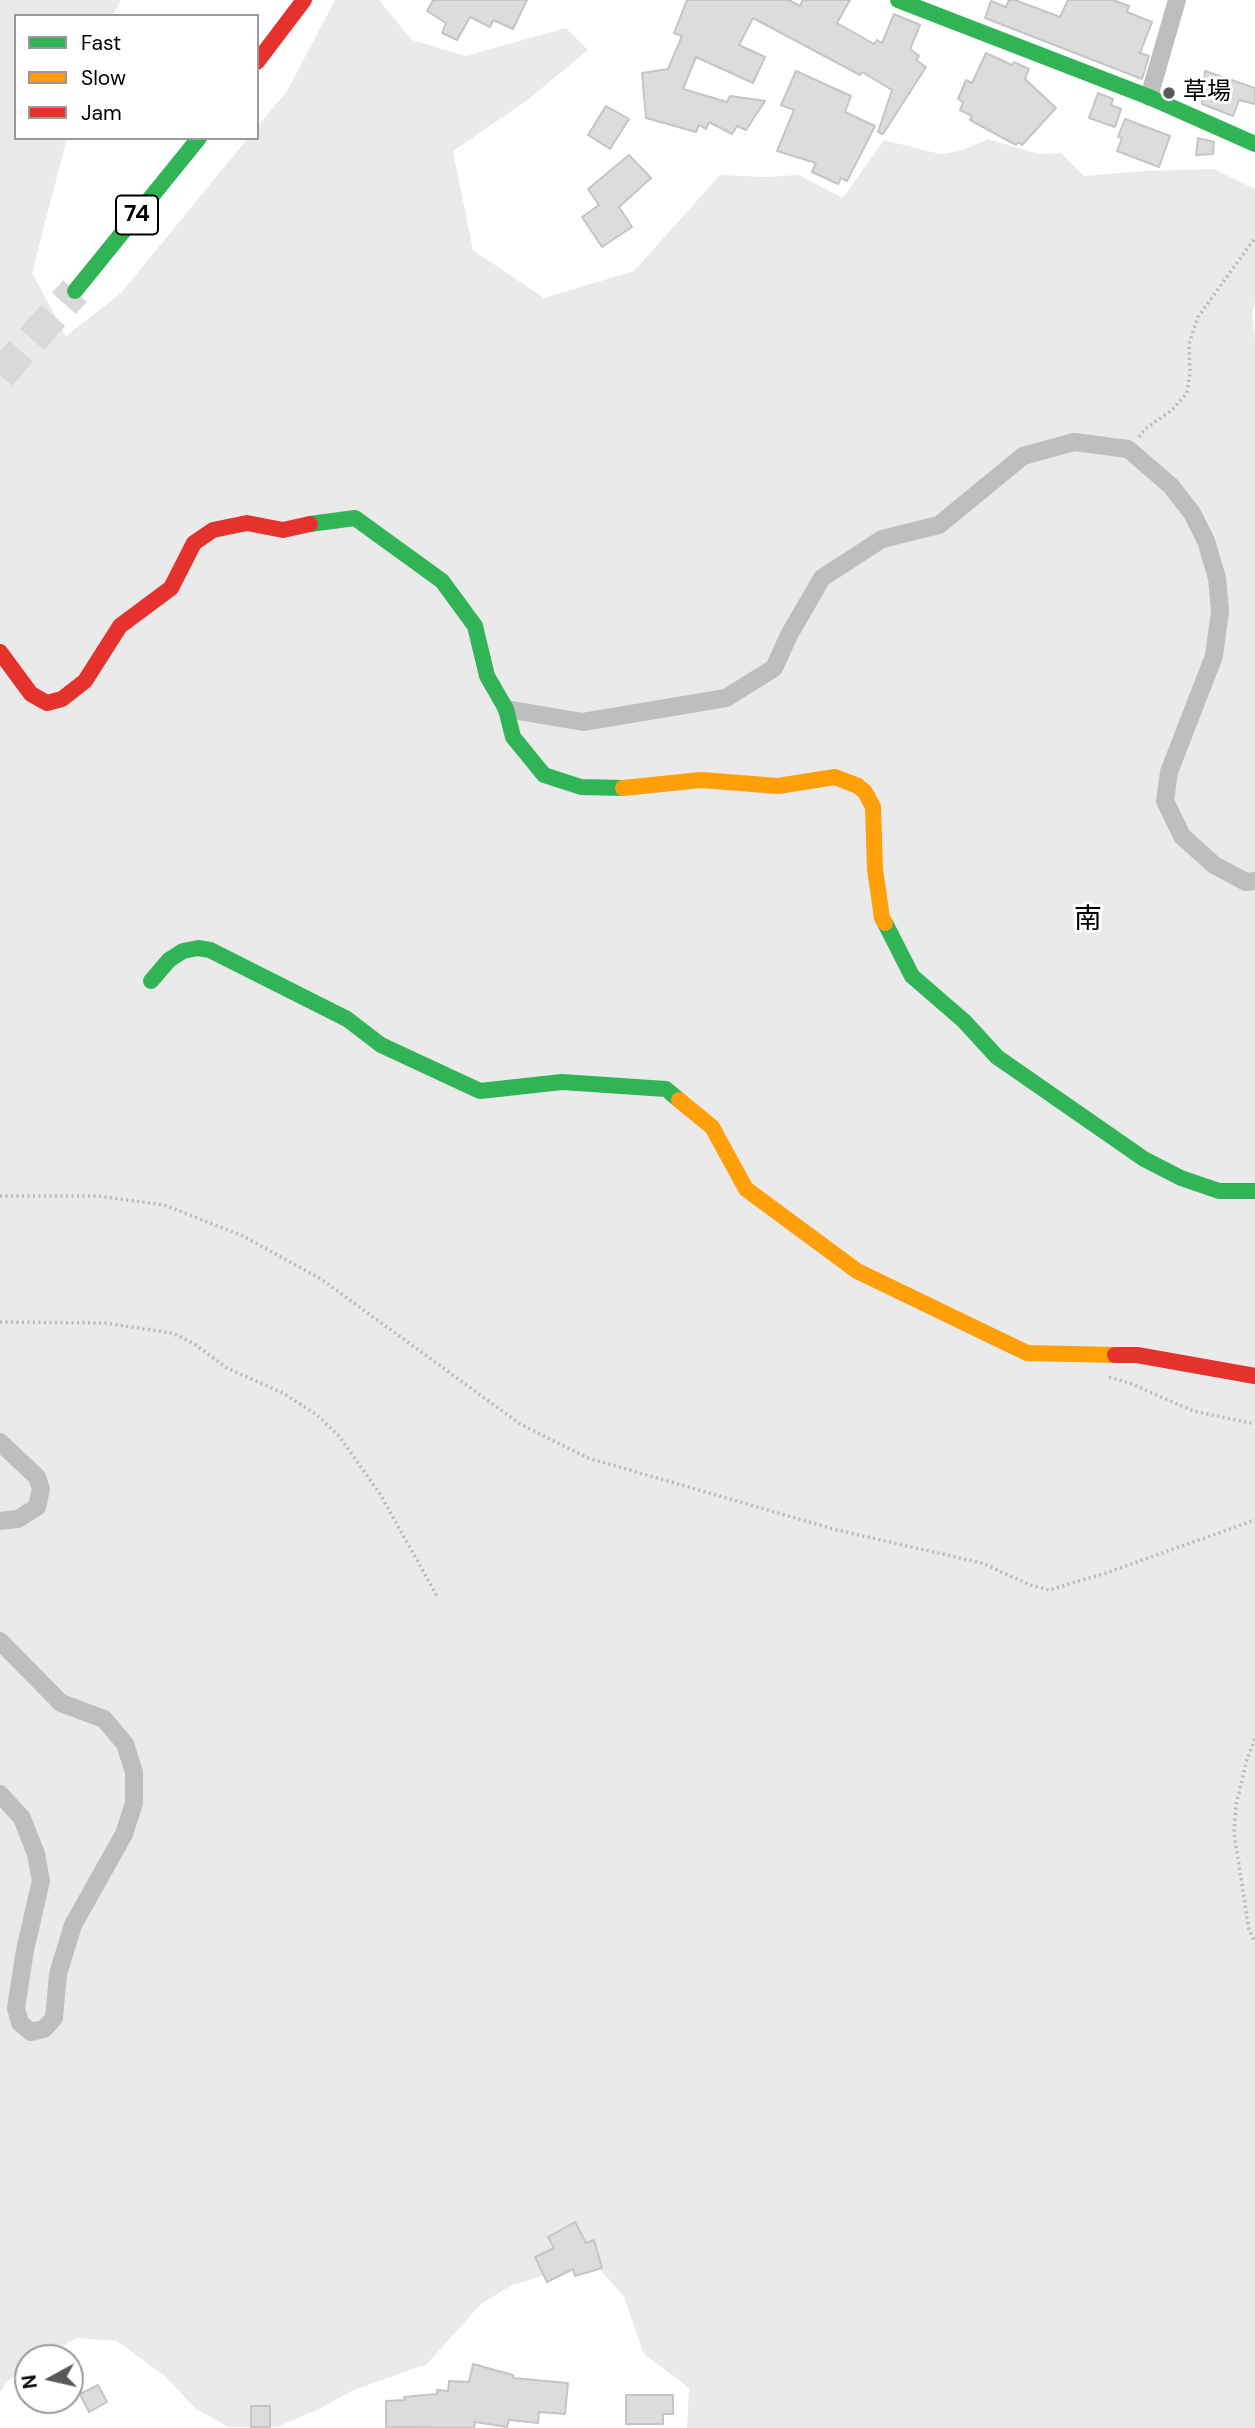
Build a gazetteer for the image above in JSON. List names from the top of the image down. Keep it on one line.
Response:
{"streets":{"main road":["74"]},"districts":["南"],"places":["草場"],"legend":["Fast","Slow","Jam"],"north":"left"}
